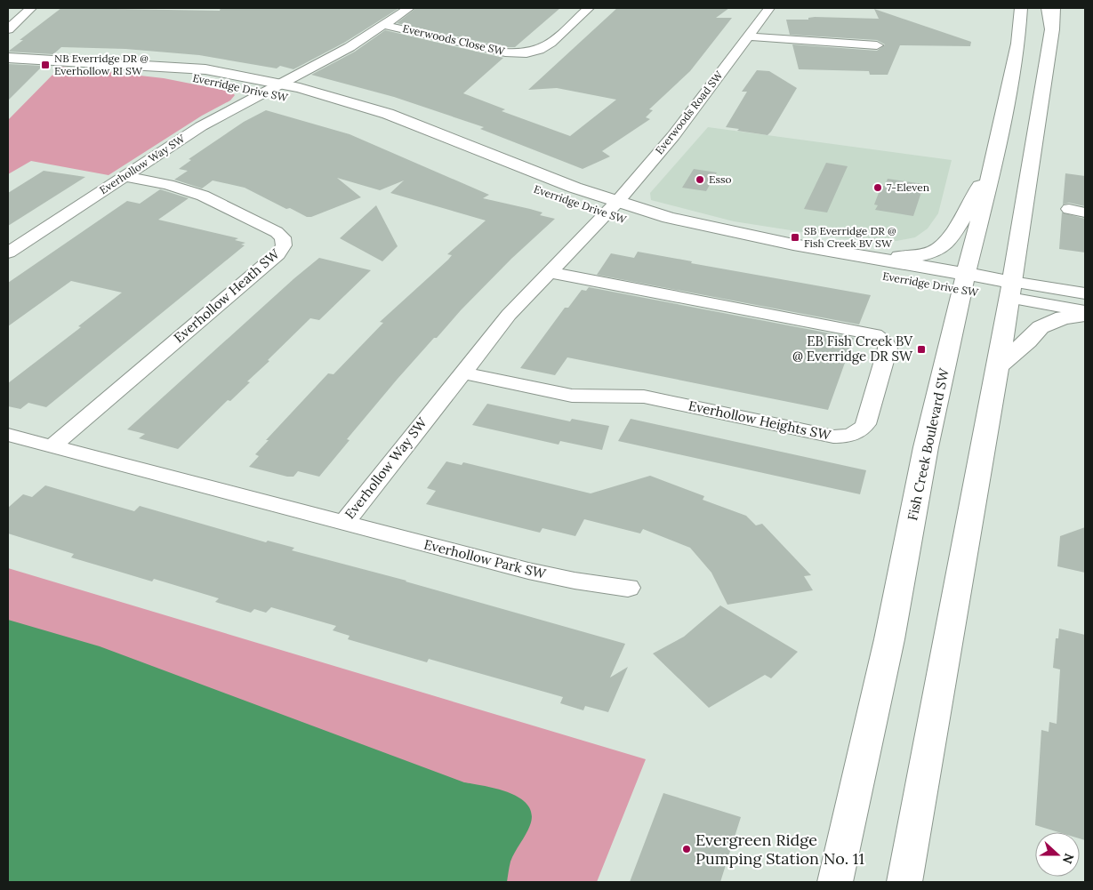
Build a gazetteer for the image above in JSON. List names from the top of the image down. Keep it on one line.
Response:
{"streets":{"main road":["Everridge Drive SW","Fish Creek Boulevard SW"],"street":["Everwoods Close SW","Everwoods Road SW","Everhollow Way SW","Everhollow Heath SW","Everhollow Heights SW","Everhollow Park SW"]},"crossings":[["Everwoods Close SW","Everridge Drive SW"],["Everwoods Close SW","Everhollow Way SW"],["Everridge Drive SW","Everwoods Road SW"],["Everridge Drive SW","Everhollow Way SW"],["Everridge Drive SW","Fish Creek Boulevard SW"],["Everwoods Road SW","Everhollow Way SW"],["Everhollow Way SW","Everhollow Heath SW"],["Everhollow Way SW","Everhollow Heights SW"],["Everhollow Way SW","Everhollow Park SW"]],"places":{"transit":["NB Everridge DR @ Everhollow RI SW","SB Everridge DR @ Fish Creek BV SW","EB Fish Creek BV @ Everridge DR SW"],"other":["Esso","7-Eleven","Evergreen Ridge Pumping Station No. 11"]},"north":"right"}
